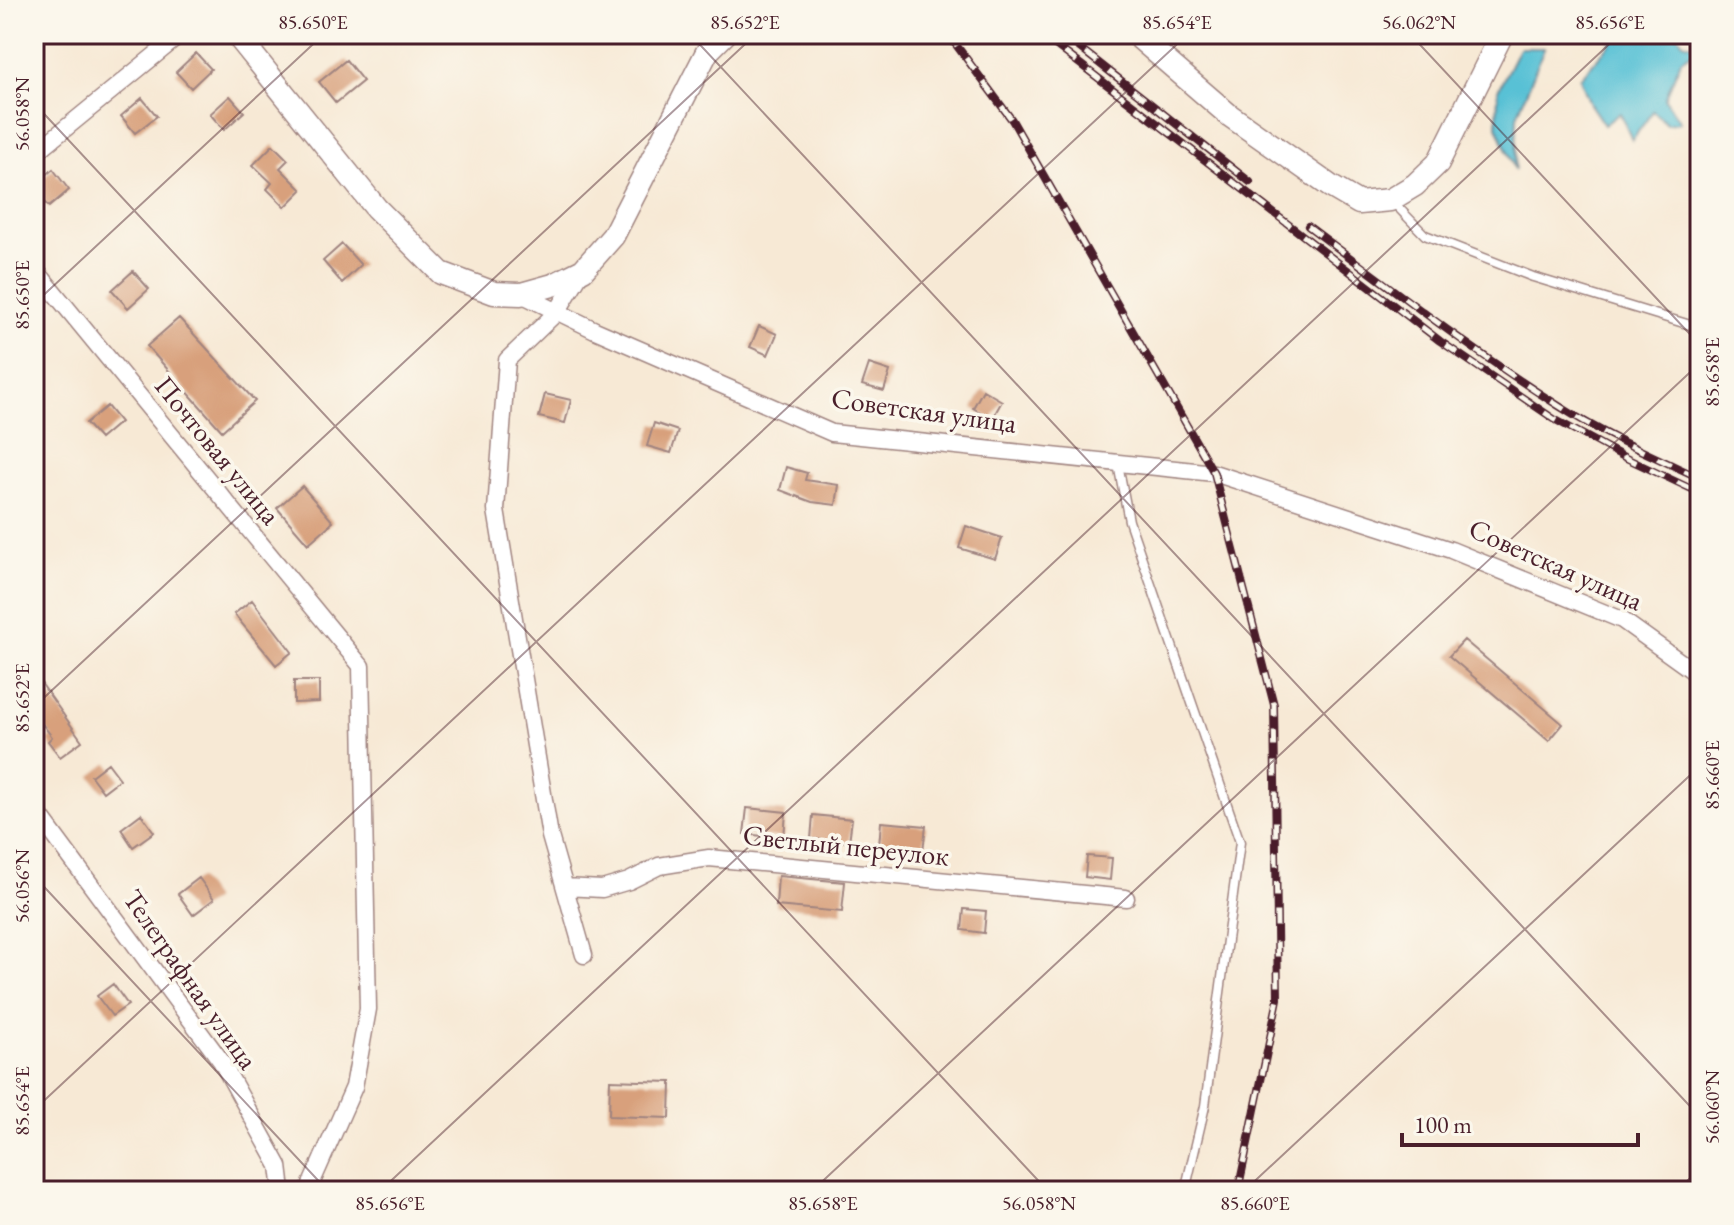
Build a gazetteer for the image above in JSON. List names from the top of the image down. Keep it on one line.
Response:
{"streets":{"street":["Советская улица","Почтовая улица","Светлый переулок","Телеграфная улица"]},"scale_bar":"100 m","coordinates":["85.650°E","85.652°E","85.654°E","56.062°N","85.656°E","56.058°N","85.658°E","85.660°E","56.056°N","56.060°N"]}
